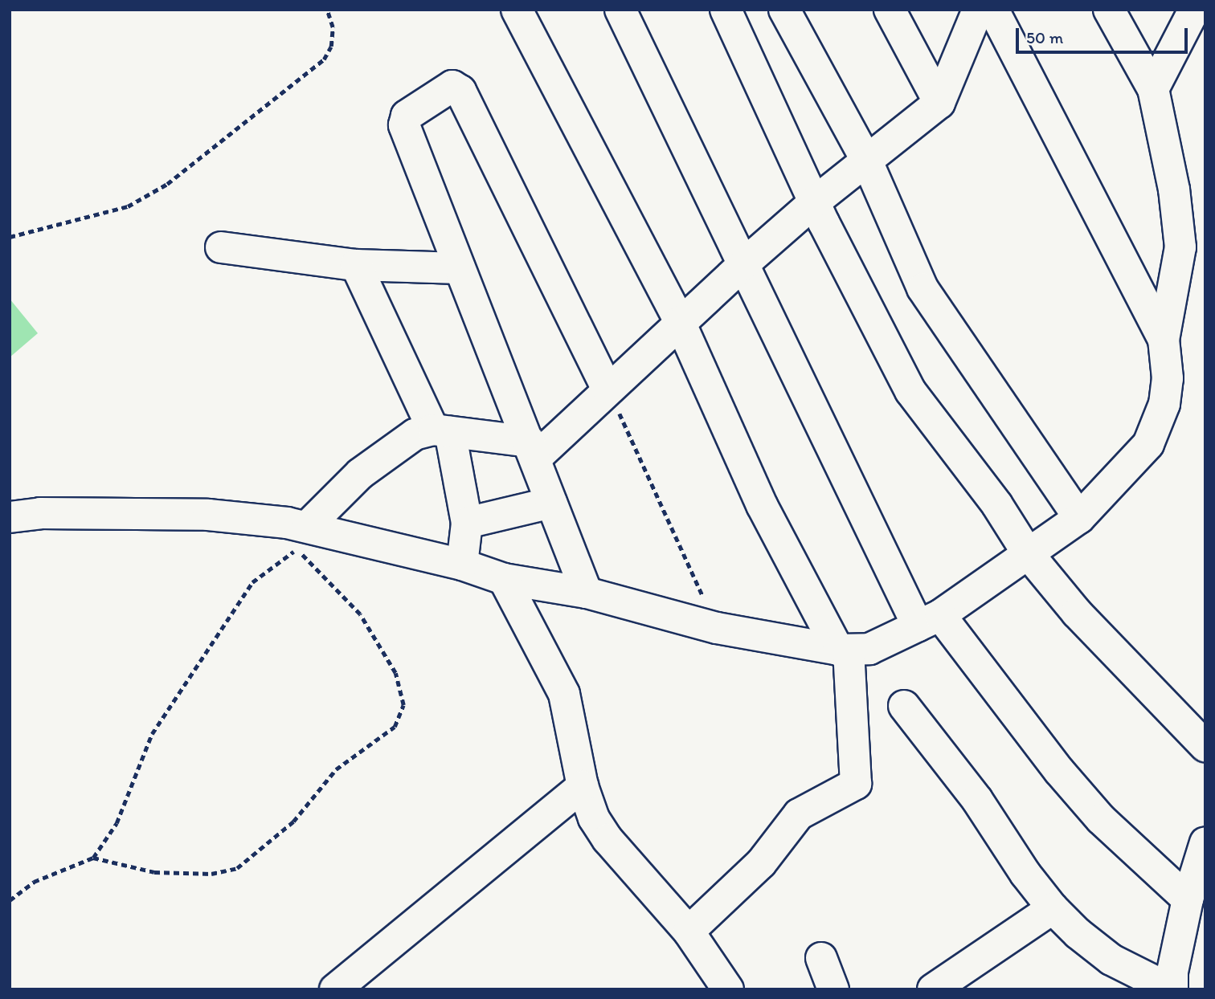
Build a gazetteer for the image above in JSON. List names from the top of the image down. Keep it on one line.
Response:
{"scale_bar":"50 m"}
